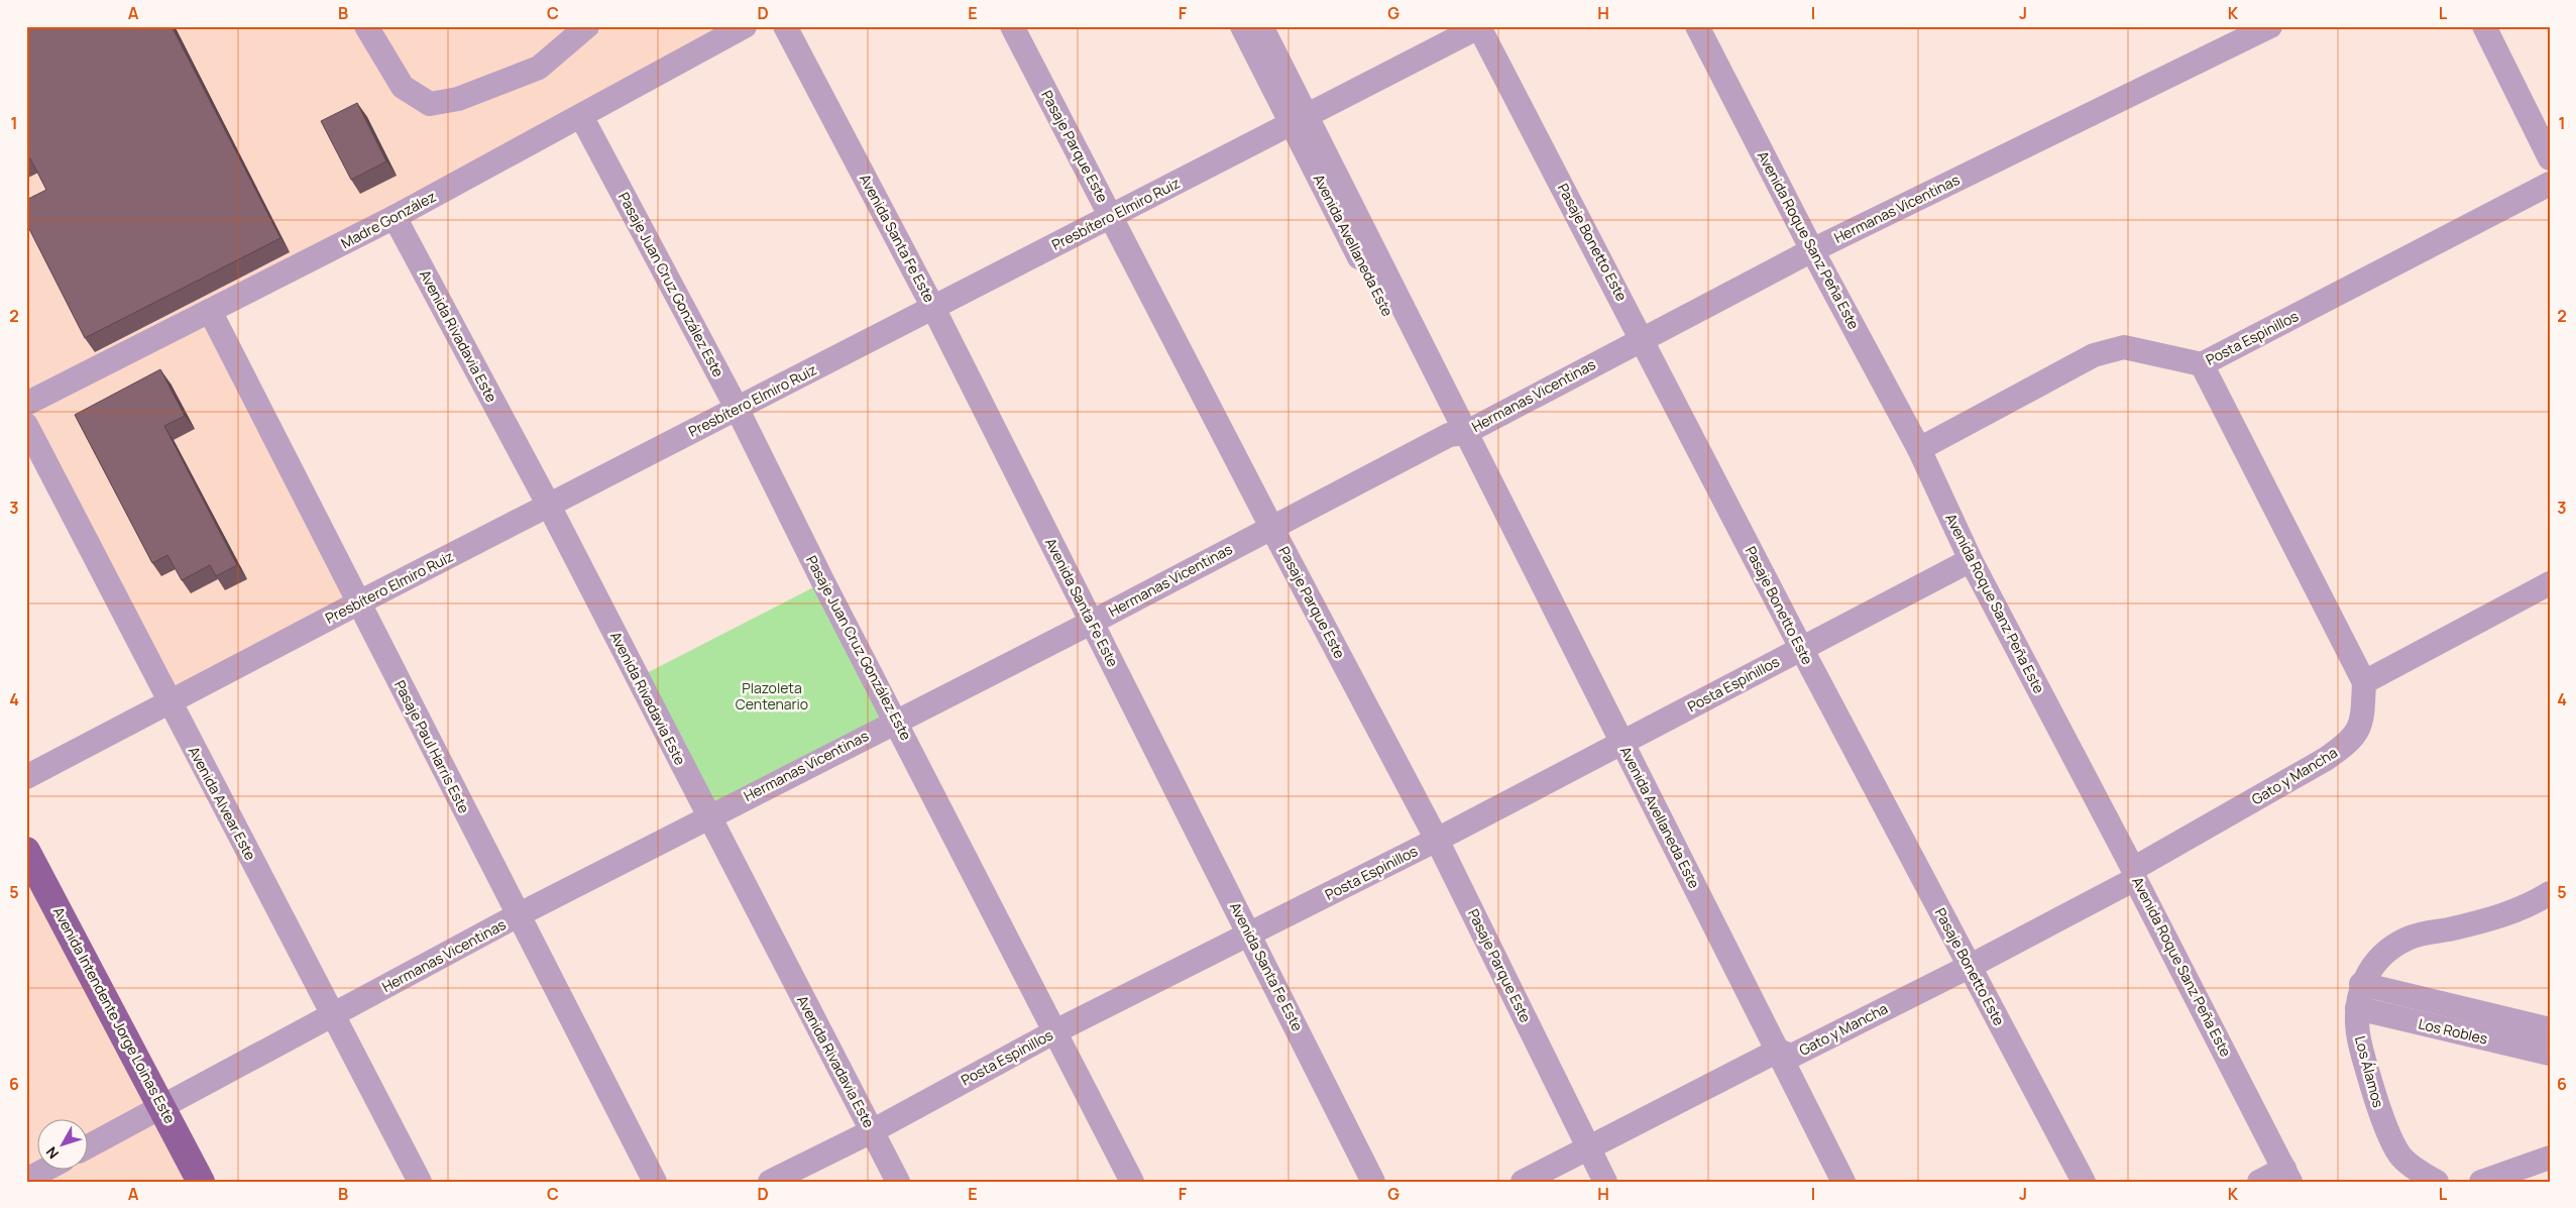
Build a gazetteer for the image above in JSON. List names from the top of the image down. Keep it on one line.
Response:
{"streets":{"main road":["Avenida Intendente Jorge Loinas Este"],"street":["Pasaje Parque Este","Hermanas Vicentinas","Presbítero Elmiro Ruiz","Madre González","Avenida Santa Fe Este","Avenida Roque Sanz Peña Este","Pasaje Bonetto Este","Avenida Avellaneda Este","Pasaje Juan Cruz González Este","Avenida Rivadavia Este","Posta Espinillos","Pasaje Paul Harris Este","Gato y Mancha","Avenida Alvear Este","Los Robles","Los Álamos"]},"crossings":[["Pasaje Parque Este","Hermanas Vicentinas"],["Pasaje Parque Este","Presbítero Elmiro Ruiz"],["Pasaje Parque Este","Posta Espinillos"],["Pasaje Parque Este","Gato y Mancha"],["Hermanas Vicentinas","Avenida Santa Fe Este"],["Hermanas Vicentinas","Avenida Roque Sanz Peña Este"],["Hermanas Vicentinas","Pasaje Bonetto Este"],["Hermanas Vicentinas","Avenida Avellaneda Este"],["Hermanas Vicentinas","Pasaje Juan Cruz González Este"],["Hermanas Vicentinas","Avenida Rivadavia Este"],["Hermanas Vicentinas","Pasaje Paul Harris Este"],["Hermanas Vicentinas","Avenida Alvear Este"],["Hermanas Vicentinas","Avenida Intendente Jorge Loinas Este"],["Presbítero Elmiro Ruiz","Avenida Santa Fe Este"],["Presbítero Elmiro Ruiz","Pasaje Bonetto Este"],["Presbítero Elmiro Ruiz","Avenida Avellaneda Este"],["Presbítero Elmiro Ruiz","Pasaje Juan Cruz González Este"],["Presbítero Elmiro Ruiz","Avenida Rivadavia Este"],["Presbítero Elmiro Ruiz","Pasaje Paul Harris Este"],["Presbítero Elmiro Ruiz","Avenida Alvear Este"],["Madre González","Pasaje Juan Cruz González Este"],["Madre González","Avenida Rivadavia Este"],["Madre González","Pasaje Paul Harris Este"],["Avenida Santa Fe Este","Posta Espinillos"],["Avenida Roque Sanz Peña Este","Posta Espinillos"],["Avenida Roque Sanz Peña Este","Gato y Mancha"],["Pasaje Bonetto Este","Posta Espinillos"],["Pasaje Bonetto Este","Gato y Mancha"],["Avenida Avellaneda Este","Posta Espinillos"],["Avenida Avellaneda Este","Gato y Mancha"],["Pasaje Juan Cruz González Este","Posta Espinillos"],["Avenida Rivadavia Este","Posta Espinillos"],["Los Robles","Los Álamos"]],"parks":["Plazoleta Centenario"],"north":"bottom left","grid":{"columns":["A","B","C","D","E","F","G","H","I","J","K","L"],"rows":["1","2","3","4","5","6"]}}
